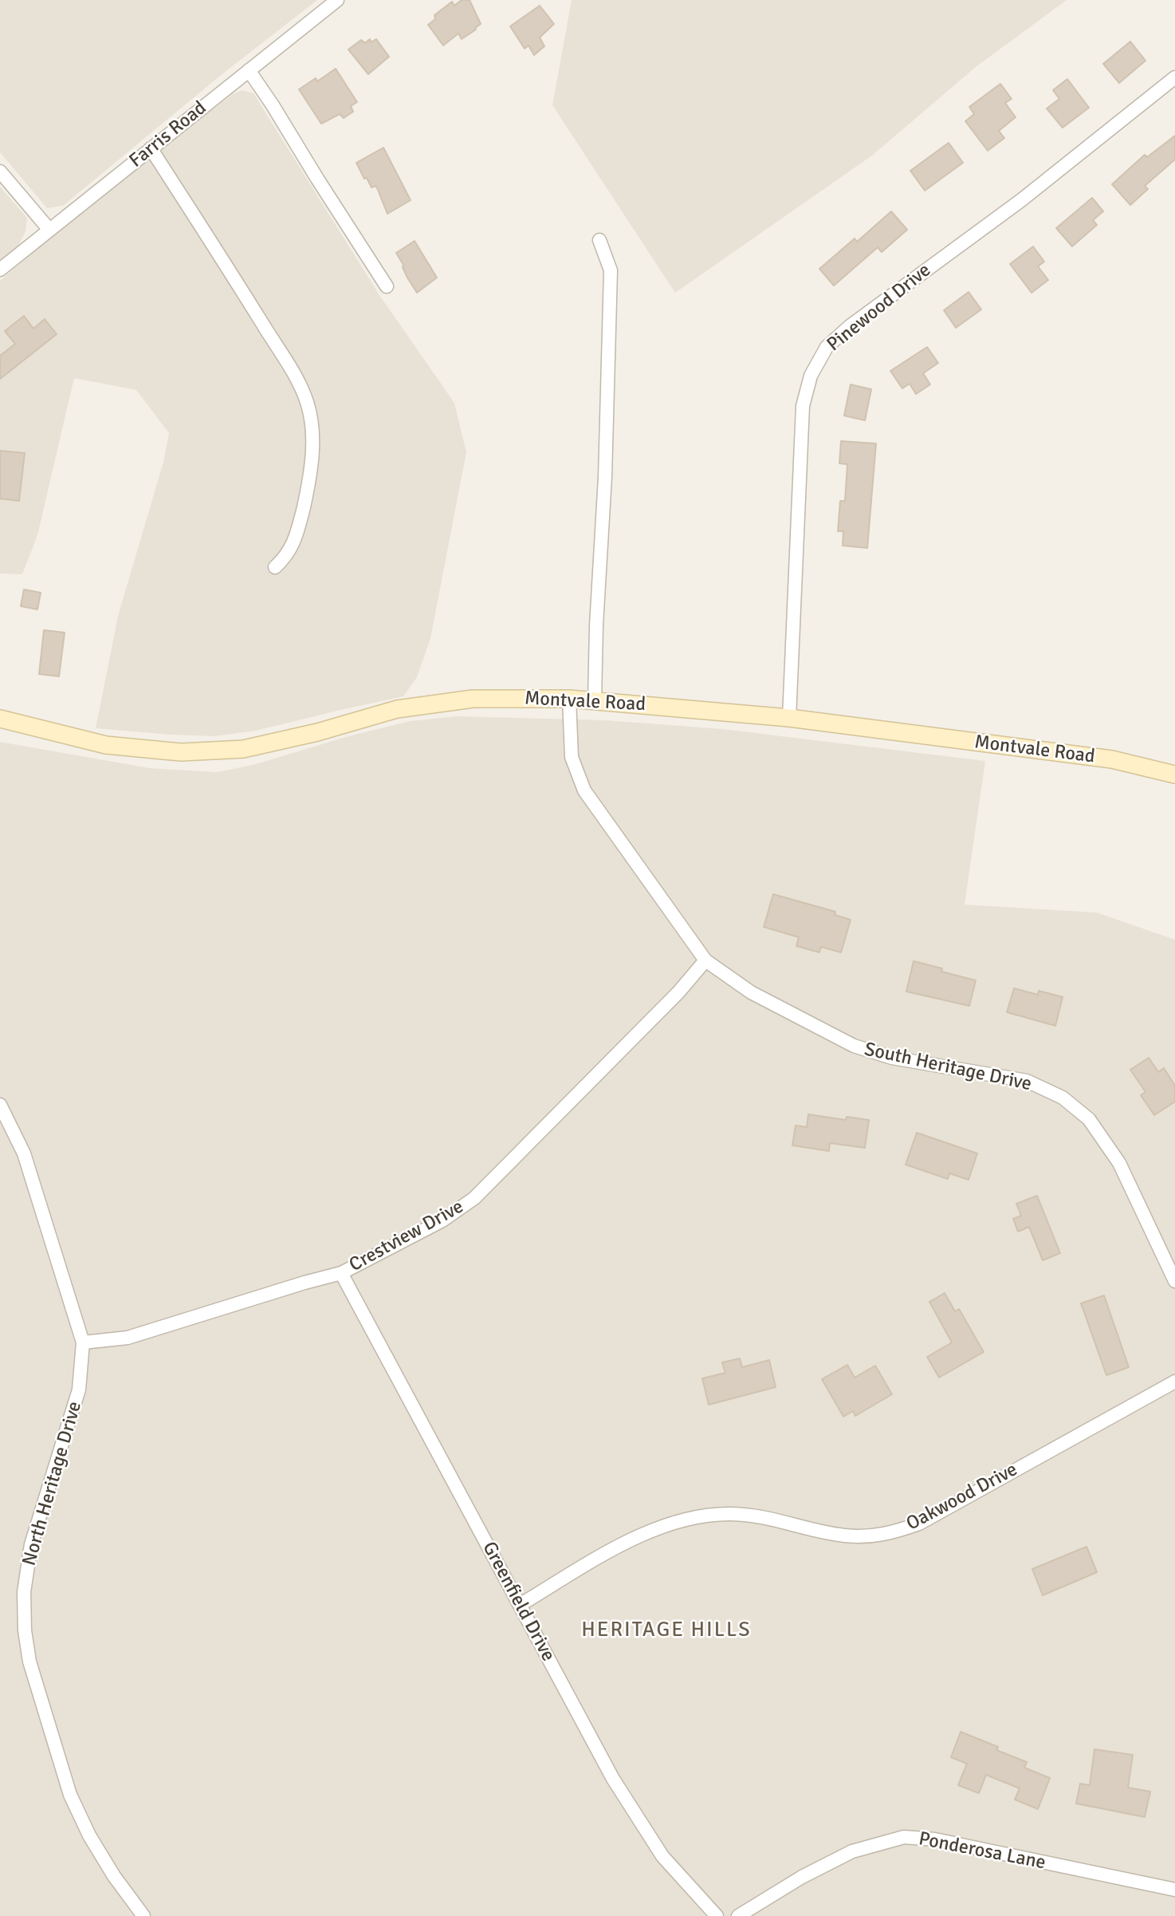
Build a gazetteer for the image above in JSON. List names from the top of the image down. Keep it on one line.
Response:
{"streets":{"main road":["Montvale Road"],"street":["Farris Road","Pinewood Drive","South Heritage Drive","Crestview Drive","North Heritage Drive","Oakwood Drive","Greenfield Drive","Ponderosa Lane"]},"crossings":[["Pinewood Drive","Montvale Road"],["Montvale Road","South Heritage Drive"],["South Heritage Drive","Crestview Drive"],["Crestview Drive","North Heritage Drive"],["Crestview Drive","Greenfield Drive"],["Oakwood Drive","Greenfield Drive"]],"districts":["HERITAGE HILLS"]}
